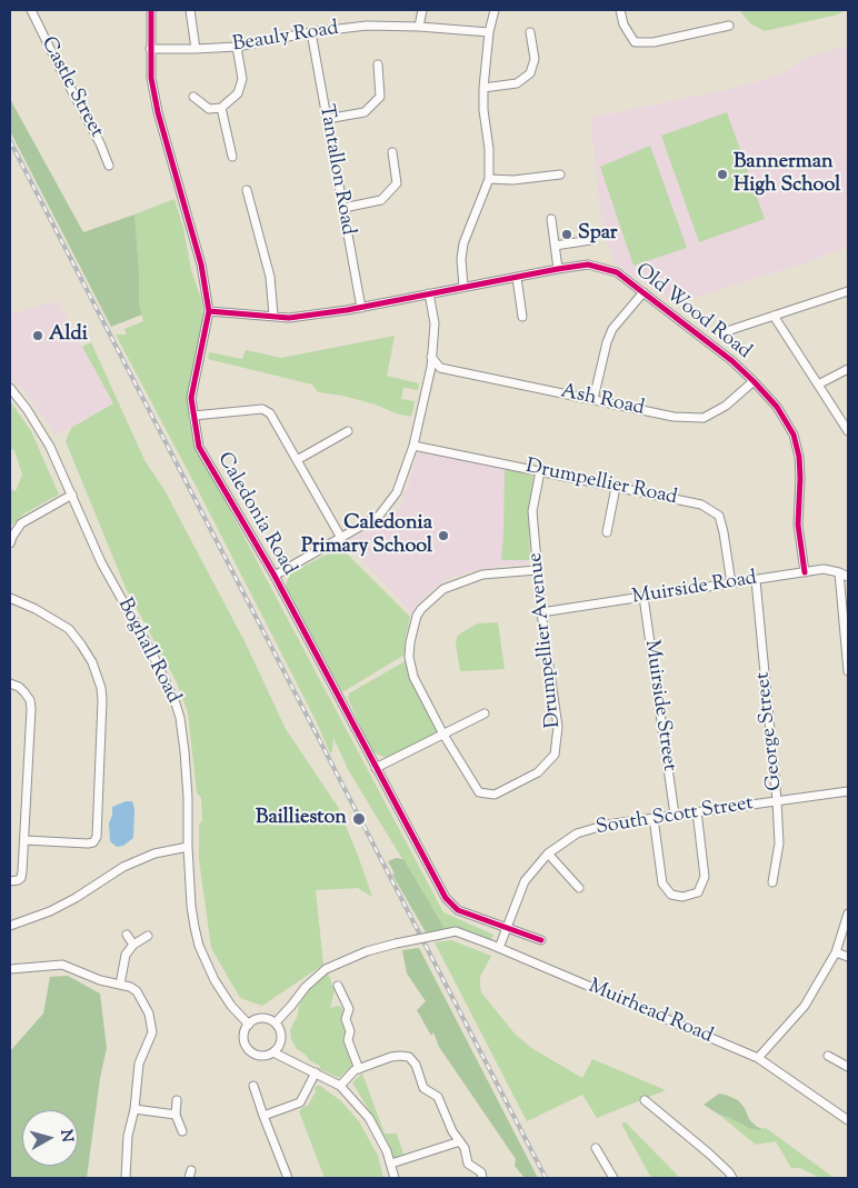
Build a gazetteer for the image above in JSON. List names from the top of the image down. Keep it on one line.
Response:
{"streets":{"street":["Beauly Road","Castle Street","Tantallon Road","Old Wood Road","Ash Road","Drumpellier Road","Caledonia Road","Muirside Road","Drumpellier Avenue","Boghall Road","Muirside Street","George Street","South Scott Street","Muirhead Road"]},"crossings":[["Beauly Road","Tantallon Road"],["Beauly Road","Caledonia Road"],["Tantallon Road","Old Wood Road"],["Old Wood Road","Ash Road"],["Old Wood Road","Caledonia Road"],["Old Wood Road","Muirside Road"],["Drumpellier Road","Muirside Road"],["Drumpellier Road","Drumpellier Avenue"],["Caledonia Road","South Scott Street"],["Muirside Road","Drumpellier Avenue"],["Muirside Road","Muirside Street"],["Muirside Road","George Street"],["Boghall Road","Muirhead Road"],["Muirside Street","South Scott Street"],["George Street","South Scott Street"],["South Scott Street","Muirhead Road"]],"places":["Bannerman High School","Spar","Aldi","Caledonia Primary School","Baillieston"],"north":"right"}
